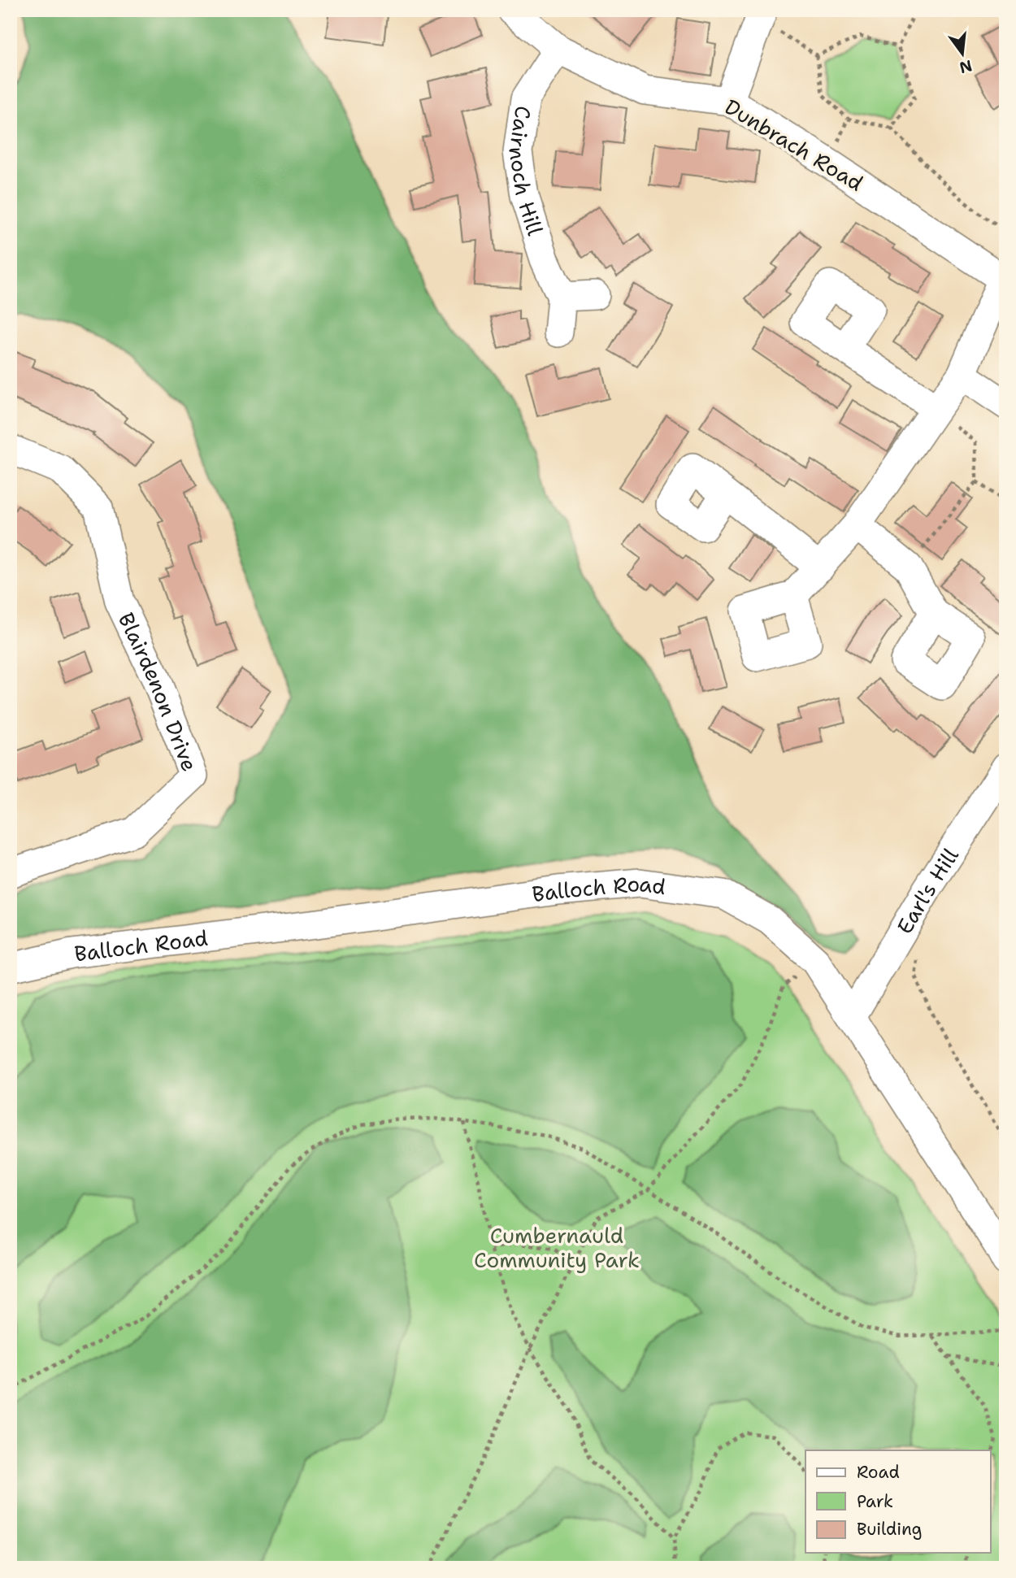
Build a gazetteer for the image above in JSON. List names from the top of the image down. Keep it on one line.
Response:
{"streets":{"street":["Dunbrach Road","Cairnoch Hill","Blairdenon Drive","Earl's Hill","Balloch Road"]},"crossings":[["Dunbrach Road","Cairnoch Hill"],["Earl's Hill","Balloch Road"]],"parks":["Cumbernauld Community Park"],"legend":["Road","Park","Building"],"north":"bottom"}
